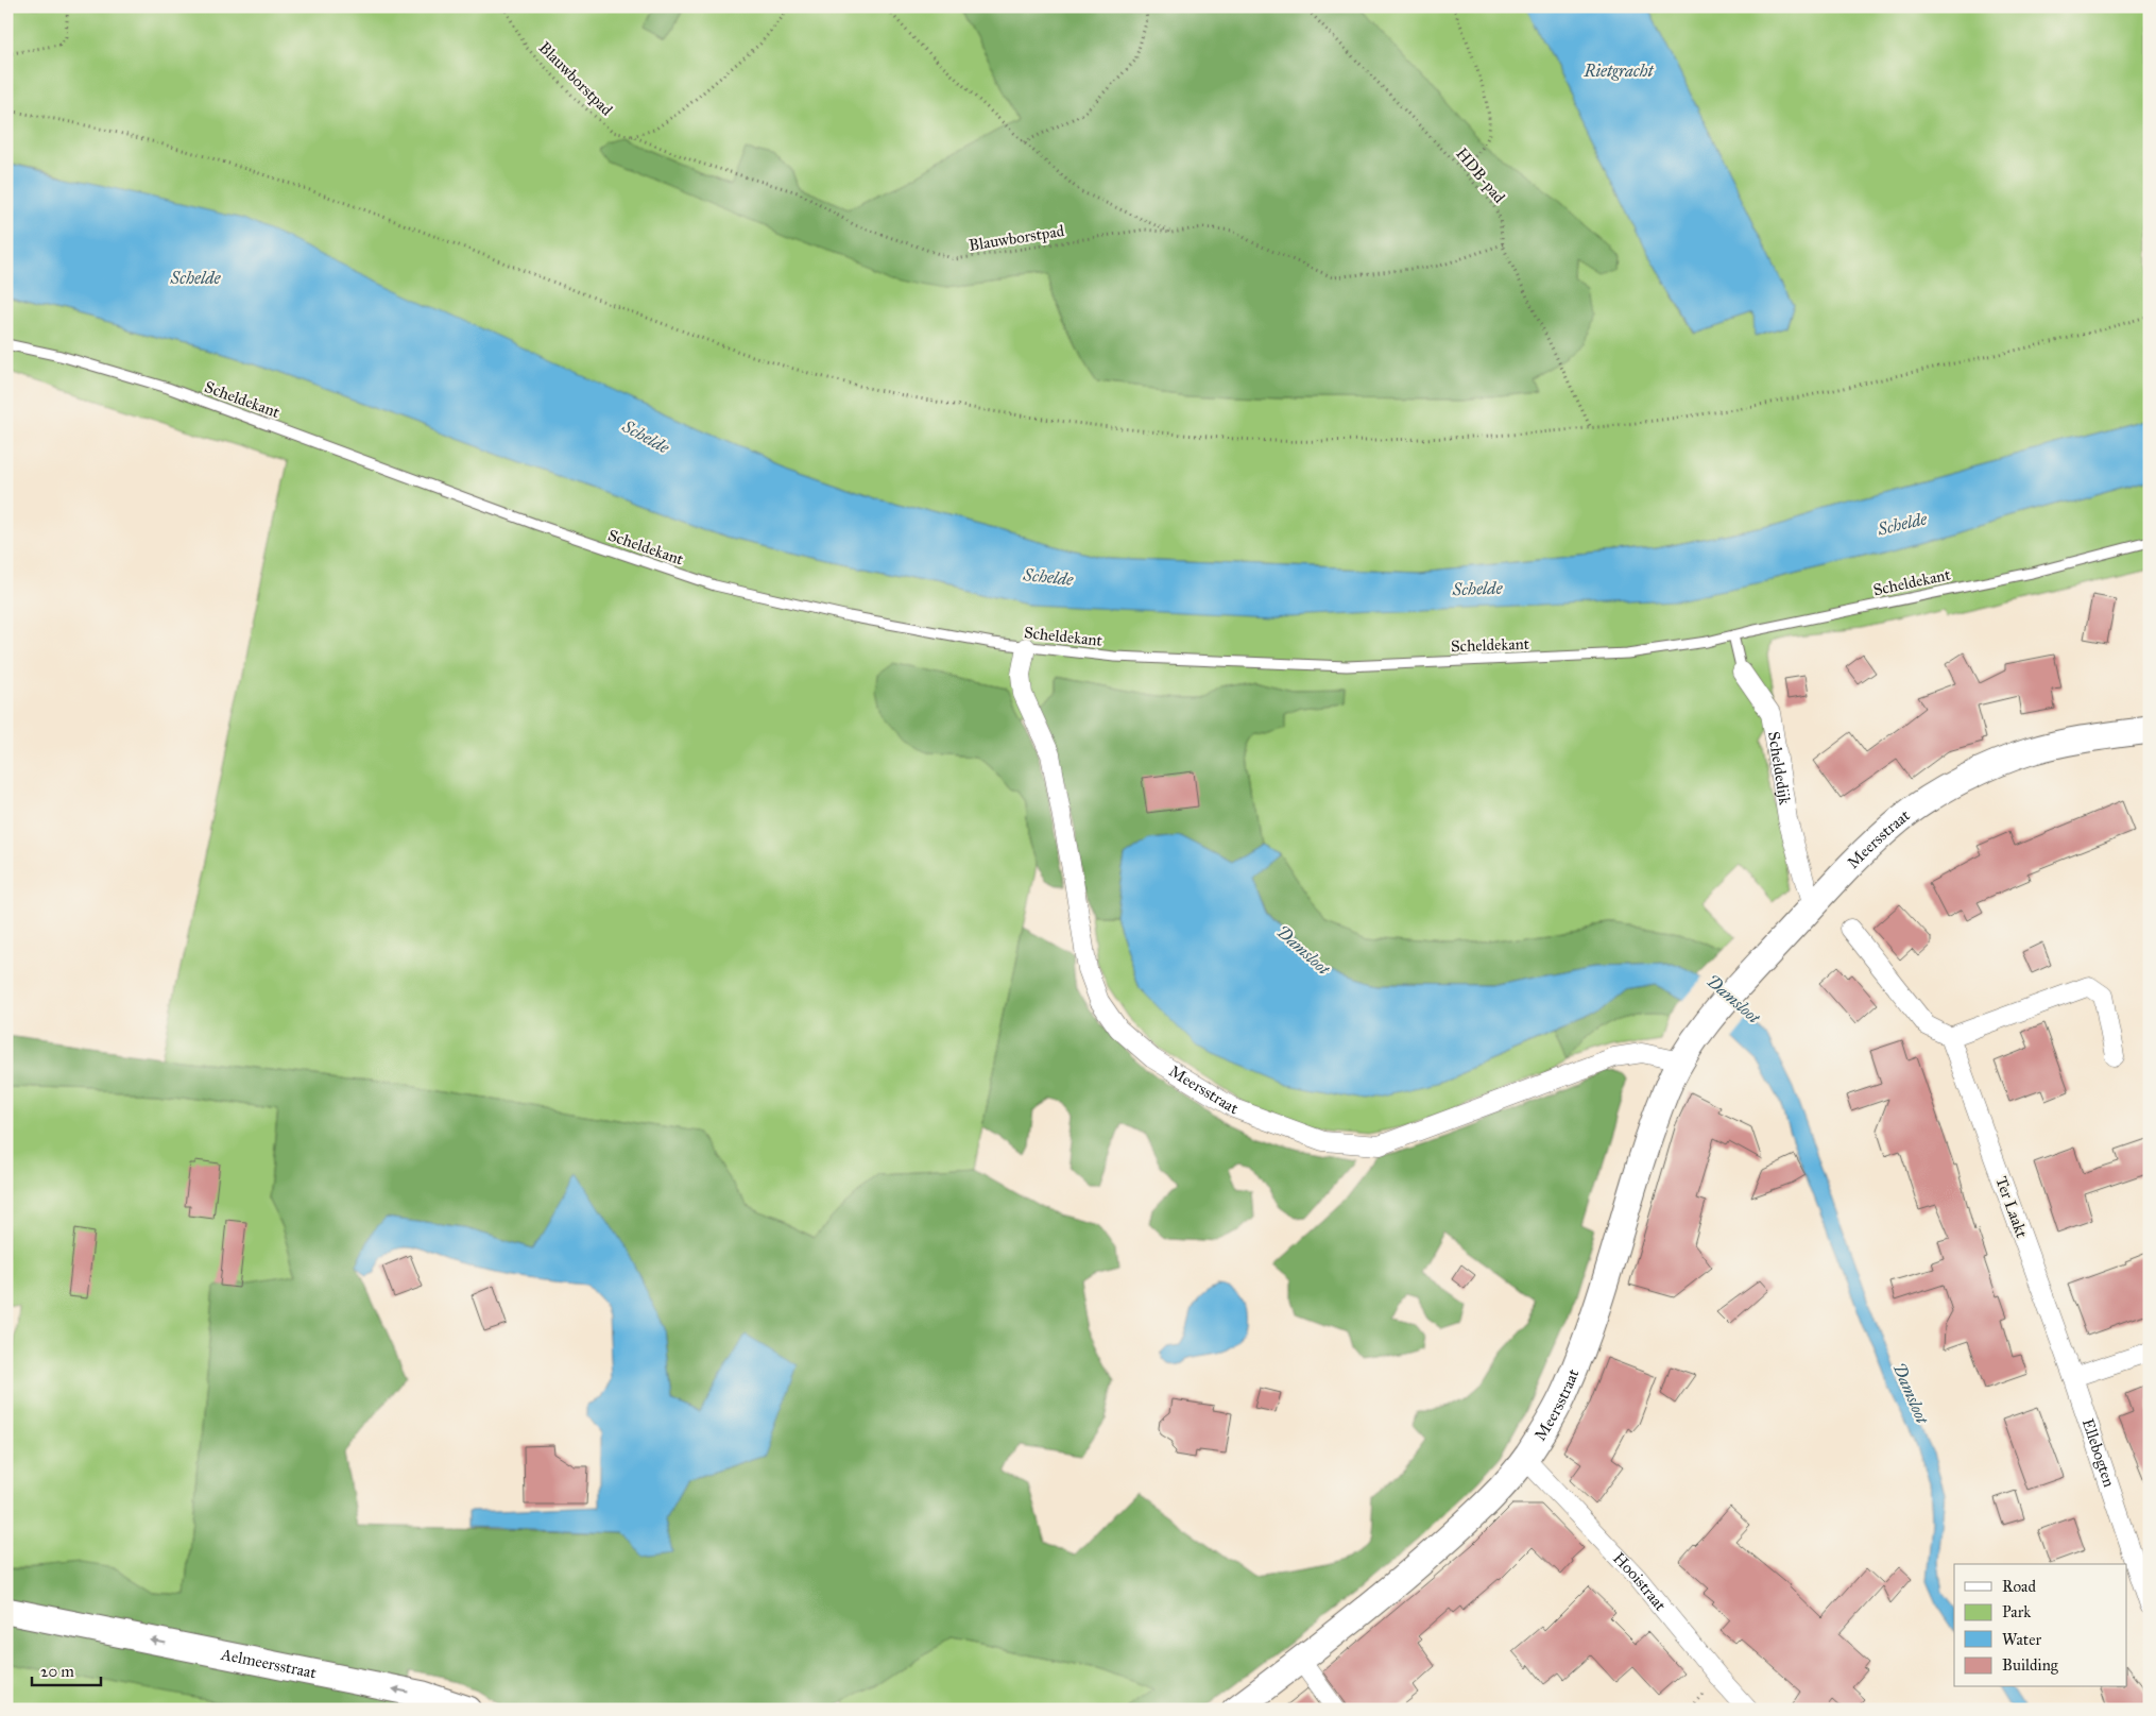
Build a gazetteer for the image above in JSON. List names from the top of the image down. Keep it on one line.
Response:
{"streets":{"main road":["Meersstraat","Aelmeersstraat"],"street":["Scheldedijk","Ter Laakt","Ellebogten","Hooistraat"],"lane":["Scheldekant"],"path":["Blauwborstpad","HDB-pad"]},"crossings":[["Blauwborstpad","HDB-pad"],["Scheldekant","Scheldedijk"],["Scheldekant","Meersstraat"],["Scheldedijk","Meersstraat"],["Meersstraat","Hooistraat"],["Ter Laakt","Ellebogten"]],"one_way":["Aelmeersstraat"],"water":["Rietgracht","Schelde","Damsloot"],"legend":["Road","Park","Water","Building"],"scale_bar":"20 m"}
